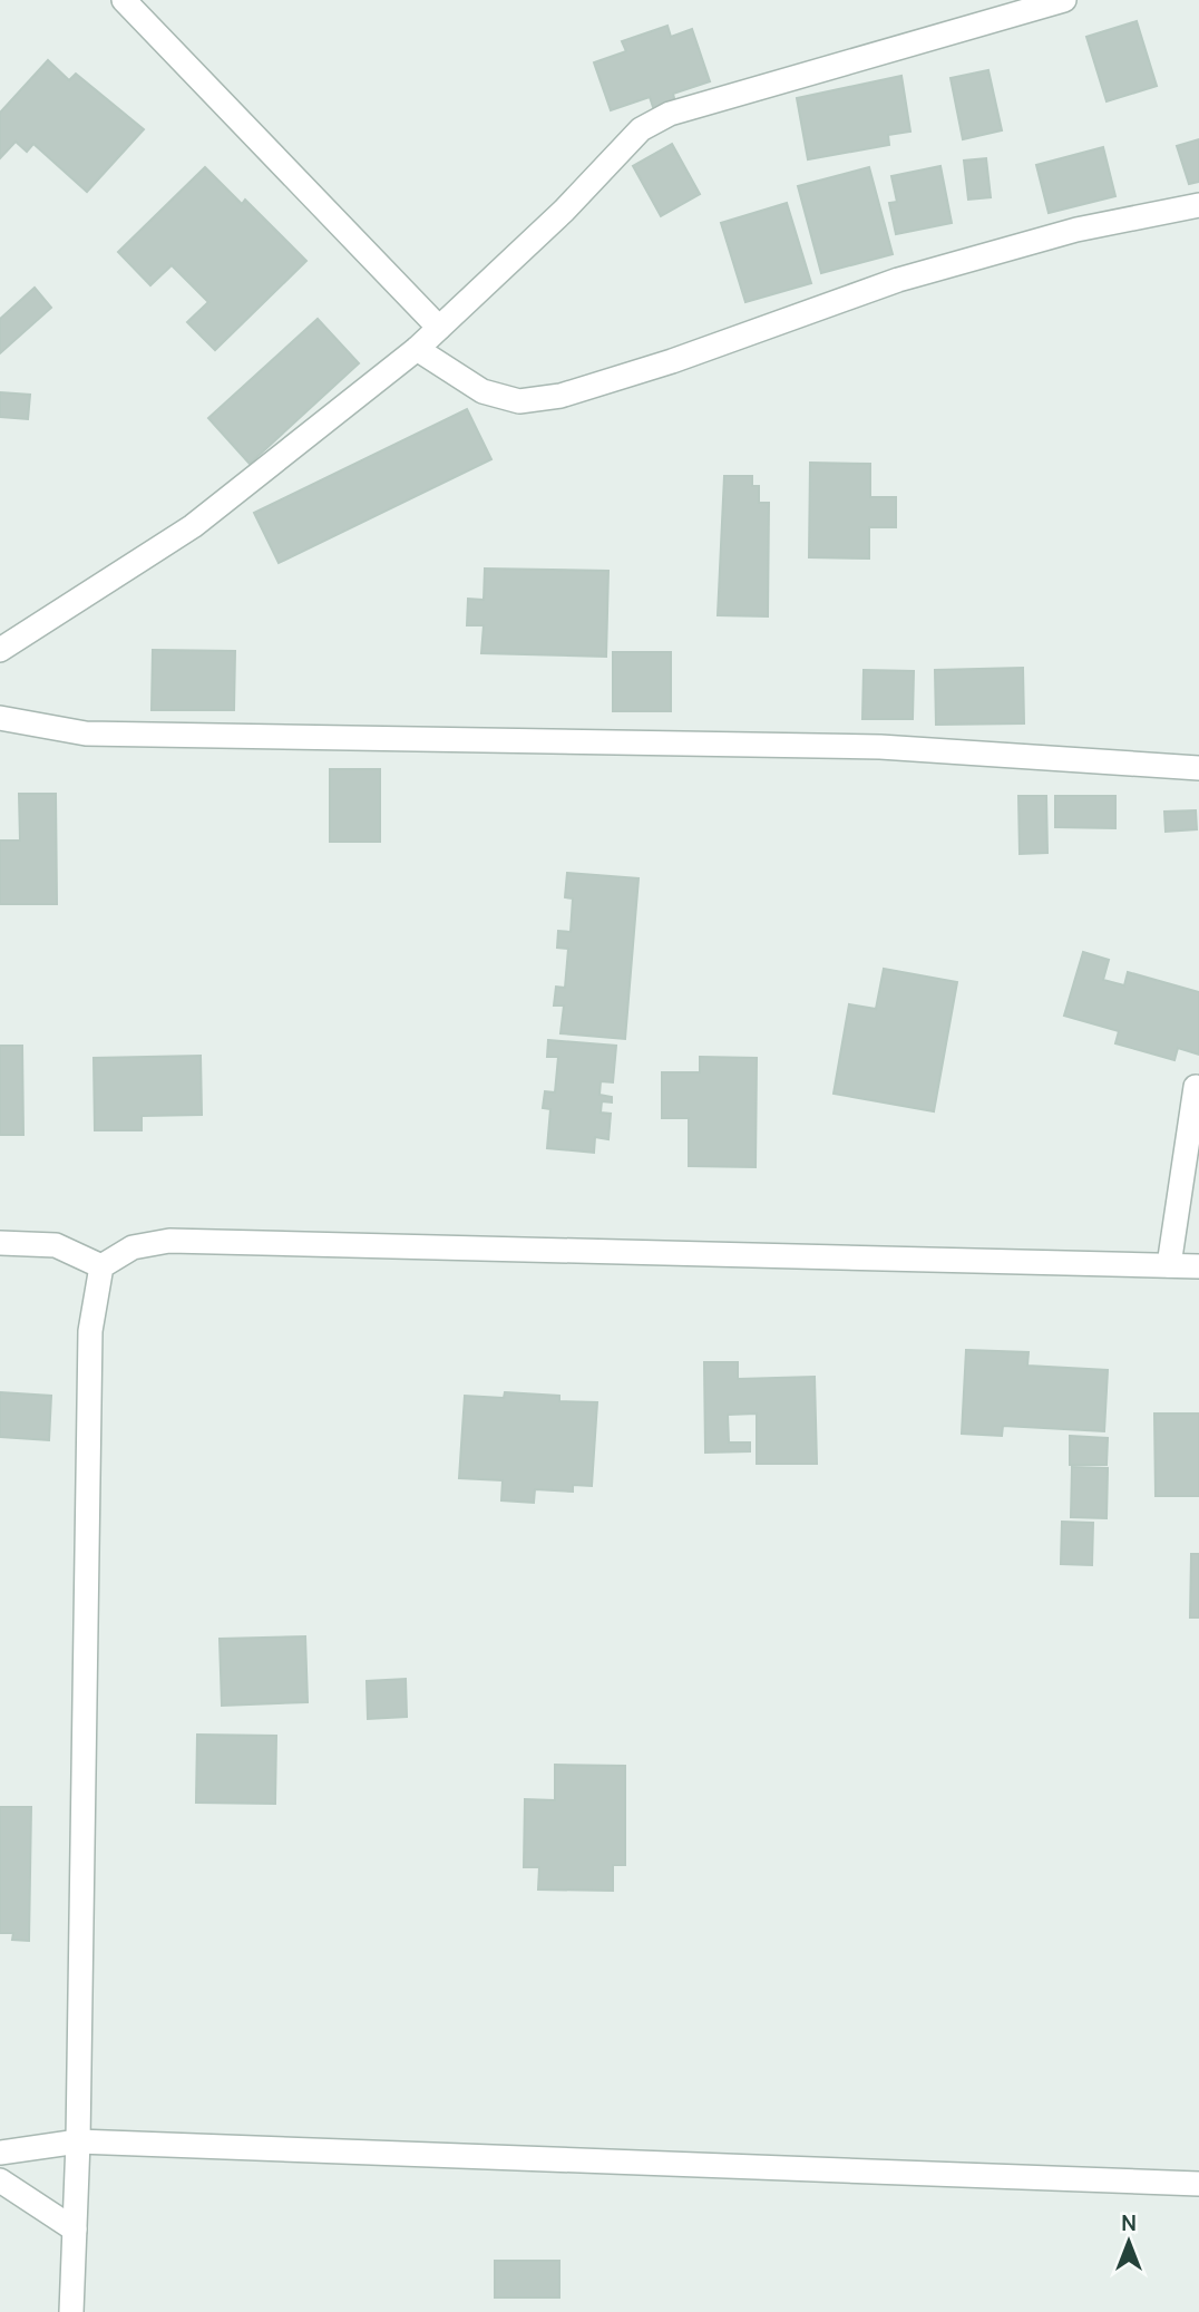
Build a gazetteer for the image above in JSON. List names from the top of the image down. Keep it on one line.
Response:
{"north":"top"}
